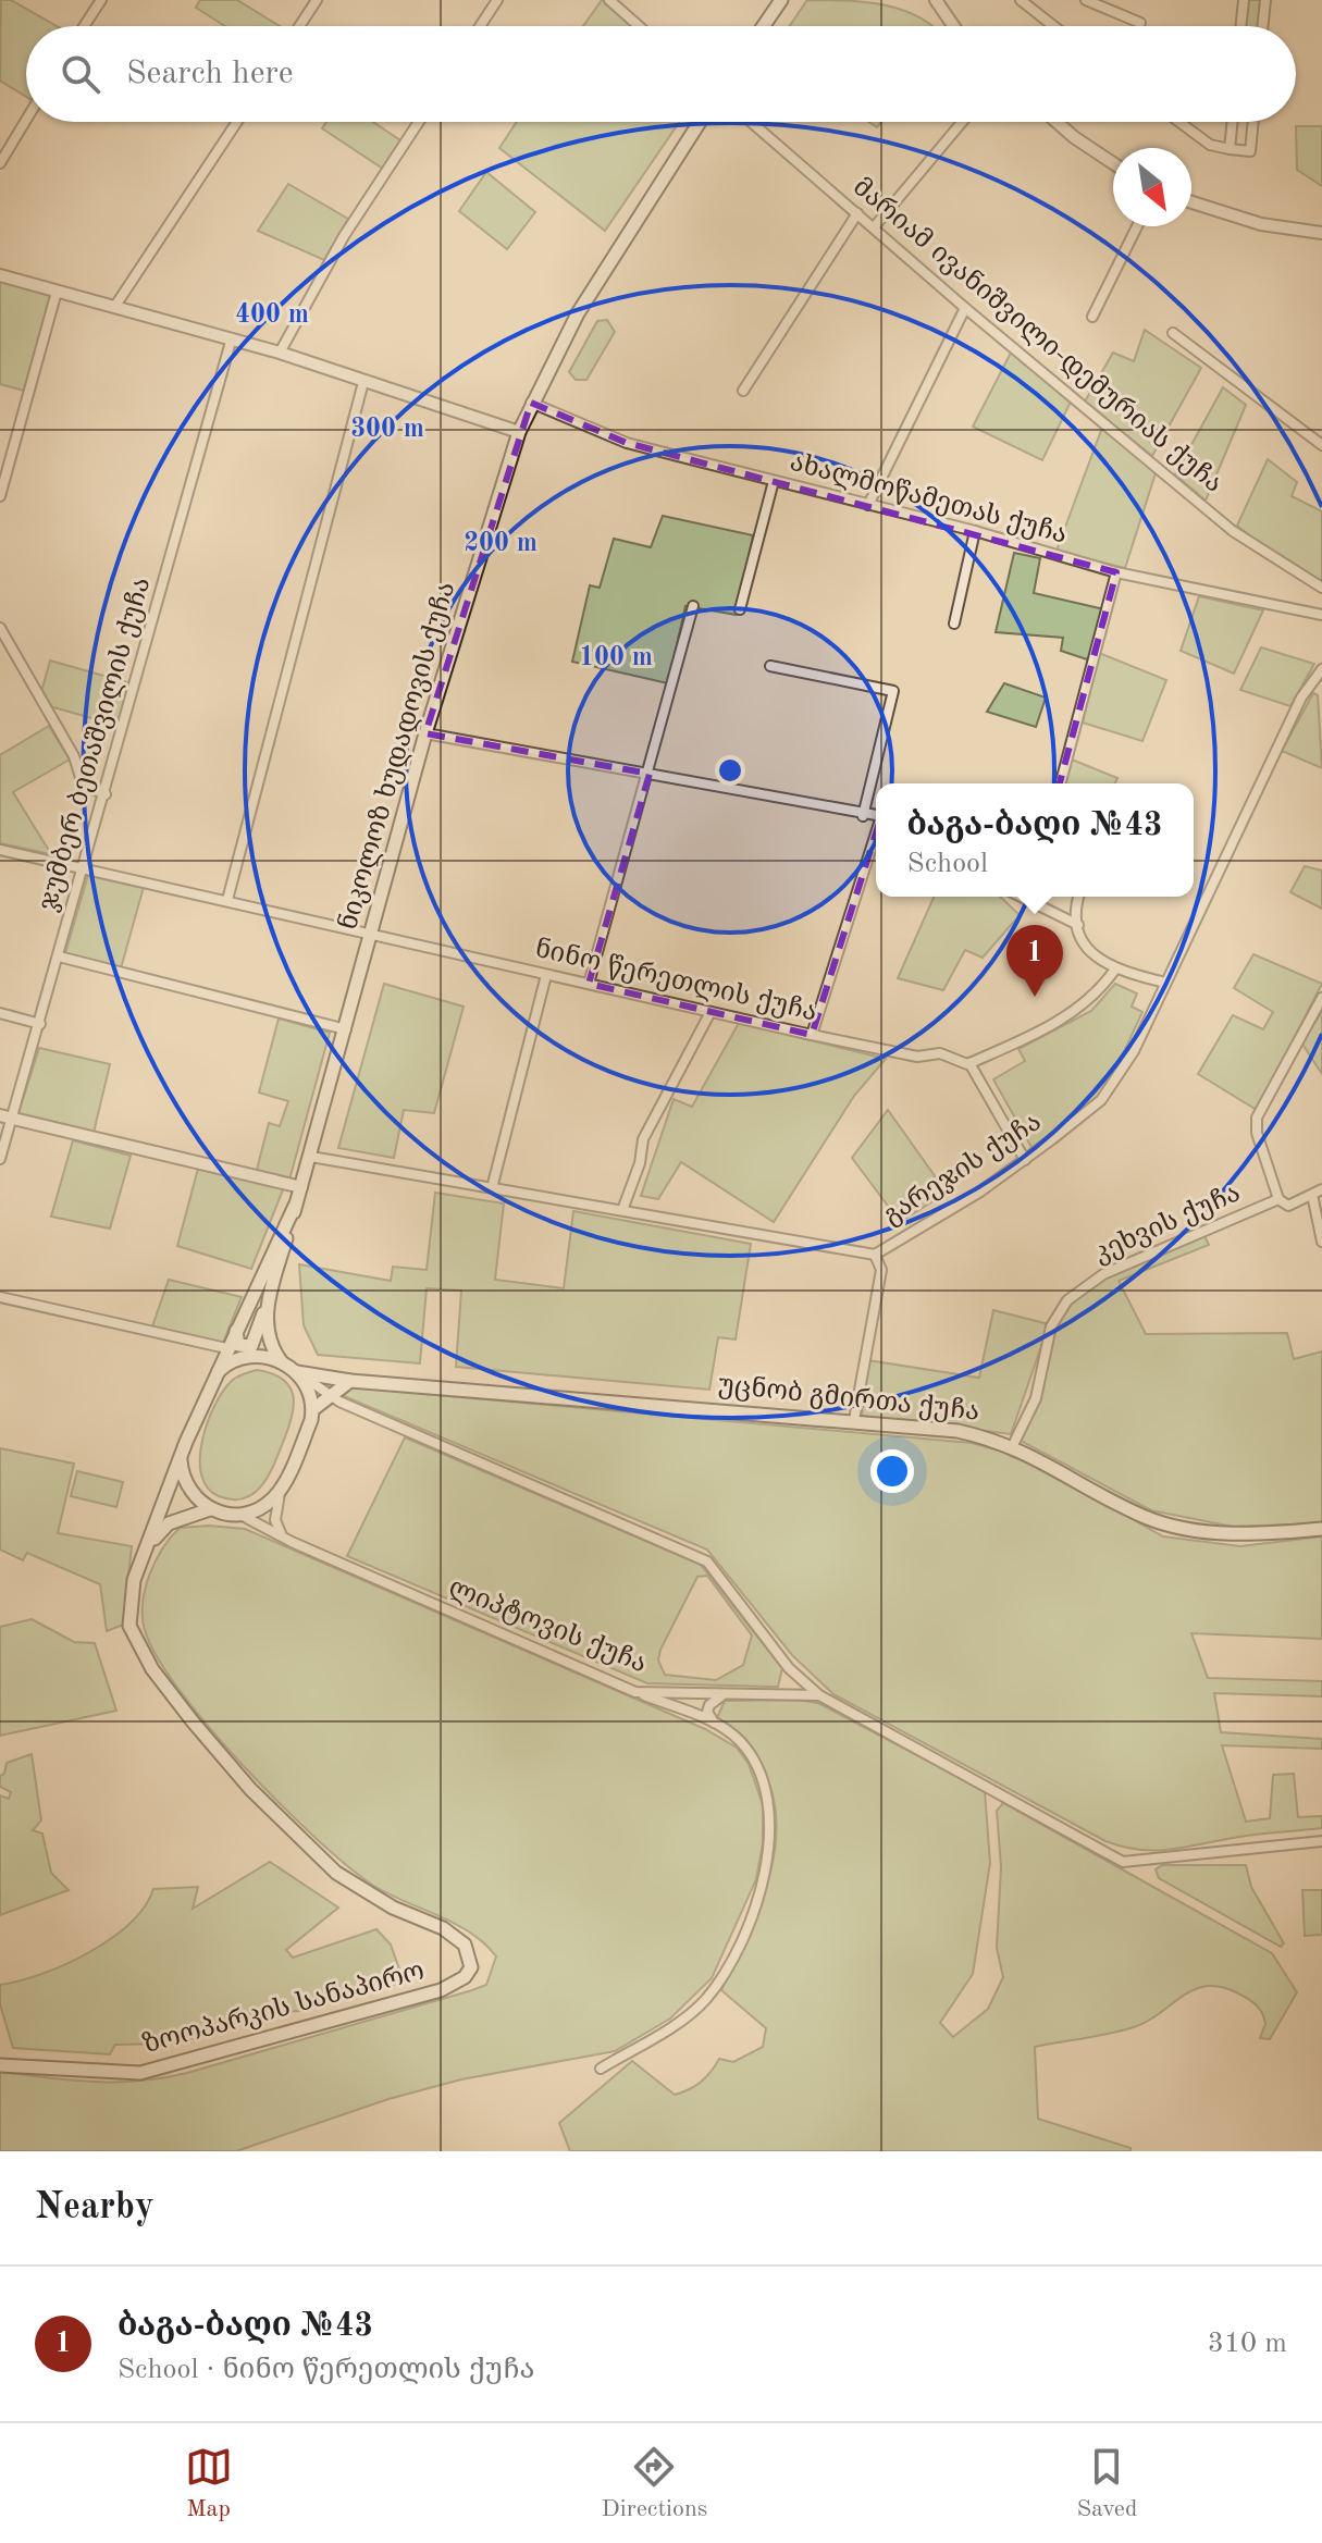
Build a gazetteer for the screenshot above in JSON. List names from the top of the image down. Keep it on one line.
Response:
{"streets":{"main road":["ნიკოლოზ ხუდადოვის ქუჩა","უცნობ გმირთა ქუჩა","ზოოპარკის სანაპირო"],"street":["მარიამ ივანიშვილი-დემურიას ქუჩა","ახალმოწამეთას ქუჩა","ჯუმბერ ბეთაშვილის ქუჩა","ნინო წერეთლის ქუჩა","გარეჯის ქუჩა","კეხვის ქუჩა","ლიპტოვის ქუჩა"]},"crossings":[["ახალმოწამეთას ქუჩა","ნიკოლოზ ხუდადოვის ქუჩა"],["ჯუმბერ ბეთაშვილის ქუჩა","ნინო წერეთლის ქუჩა"],["ნიკოლოზ ხუდადოვის ქუჩა","ნინო წერეთლის ქუჩა"],["ნიკოლოზ ხუდადოვის ქუჩა","გარეჯის ქუჩა"],["ნიკოლოზ ხუდადოვის ქუჩა","უცნობ გმირთა ქუჩა"],["ნიკოლოზ ხუდადოვის ქუჩა","ლიპტოვის ქუჩა"],["ნიკოლოზ ხუდადოვის ქუჩა","ზოოპარკის სანაპირო"],["კეხვის ქუჩა","უცნობ გმირთა ქუჩა"],["უცნობ გმირთა ქუჩა","ლიპტოვის ქუჩა"]],"north":"bottom right","page":{"search":"Search here","popup":["ბაგა-ბაღი №43","School"],"pins":"1","heading":"Nearby","list":[{"mark":"1","name":"ბაგა-ბაღი №43","note":"School · ნინო წერეთლის ქუჩა","value":"310 m"}],"nav":["Map","Directions","Saved"]},"rings":["400 m","300 m","200 m","100 m"]}
